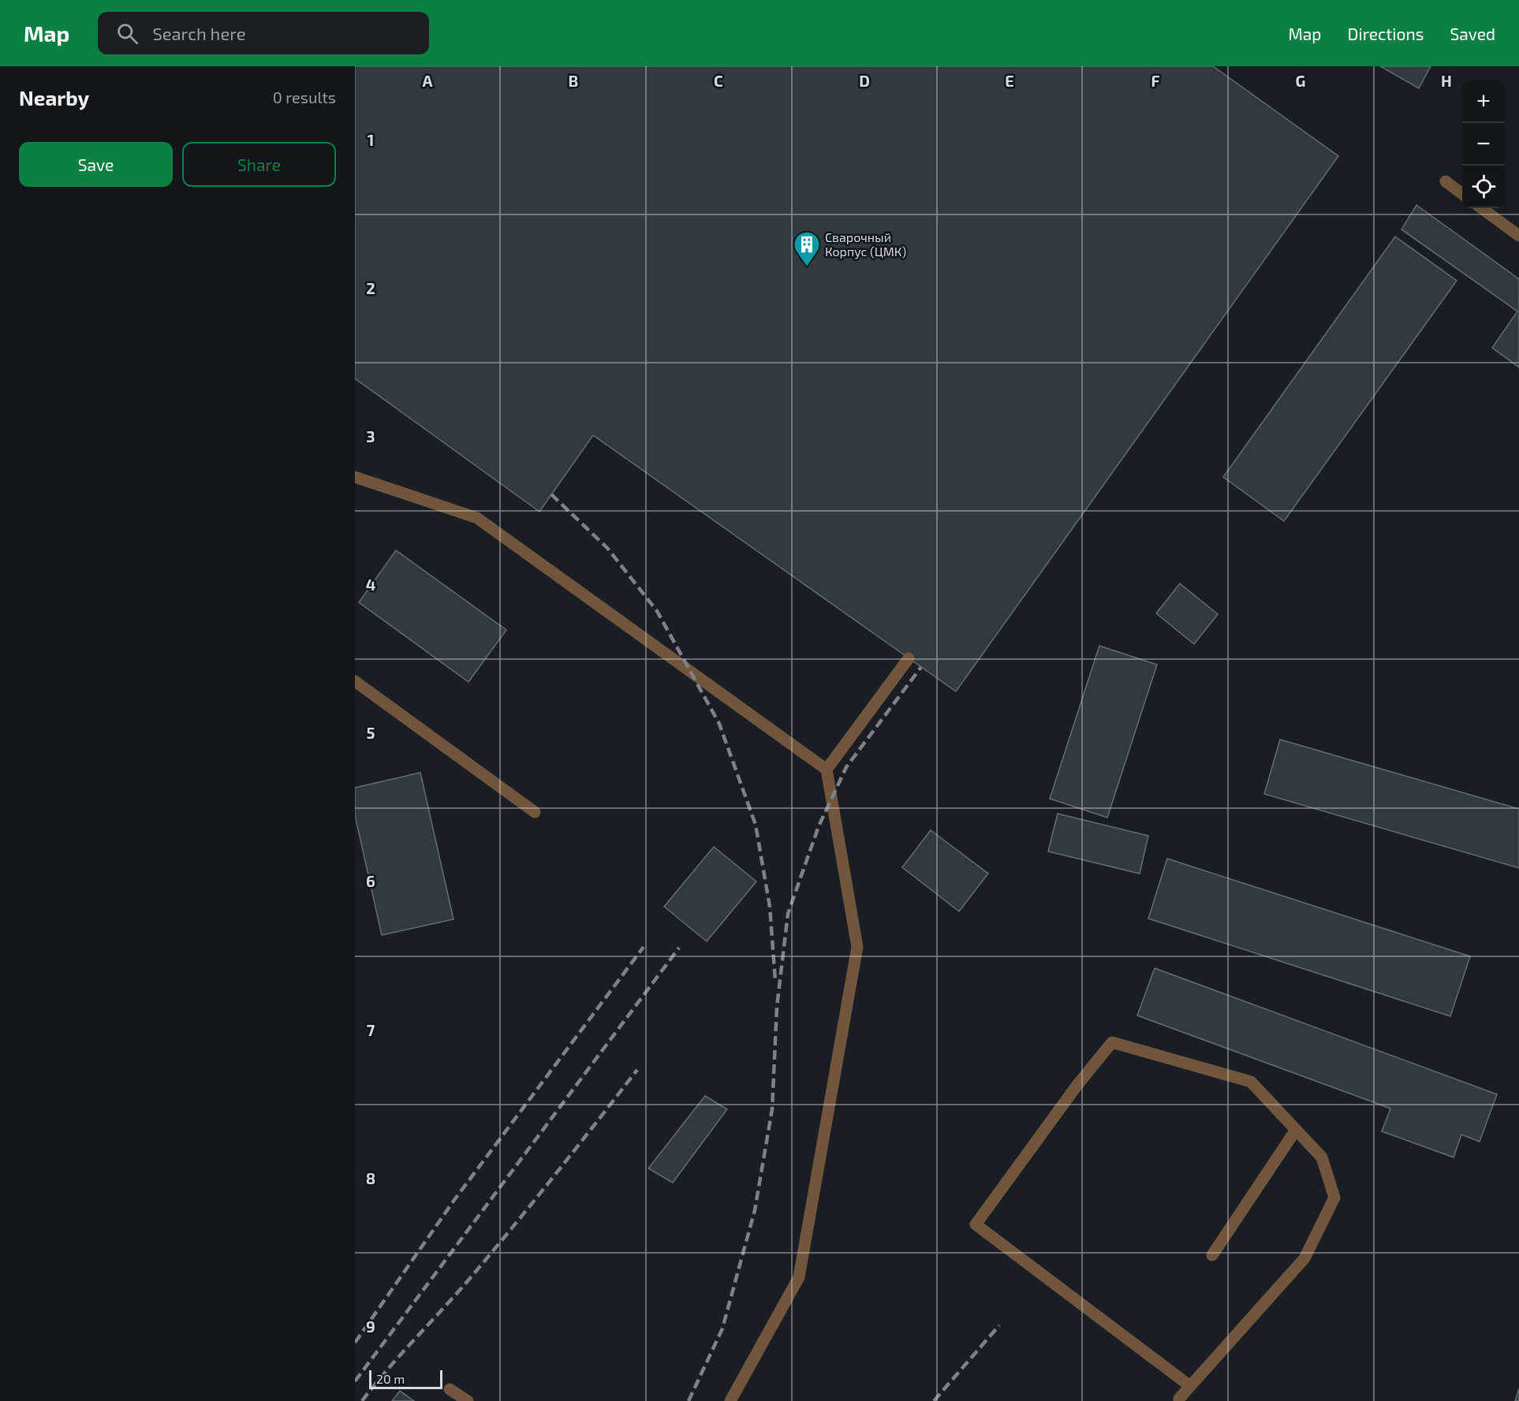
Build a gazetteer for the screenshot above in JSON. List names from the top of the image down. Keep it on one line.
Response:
{"places":{"building":["Сварочный Корпус (ЦМК)"]},"scale_bar":"20 m","page":{"header":"Map","search":"Search here","nav":["Map","Directions","Saved"],"heading":["Nearby","0 results"],"map_buttons":["+","−"],"buttons":["Save","Share"],"scale":"20 m"},"grid":{"columns":["A","B","C","D","E","F","G","H"],"rows":["1","2","3","4","5","6","7","8","9"]}}
